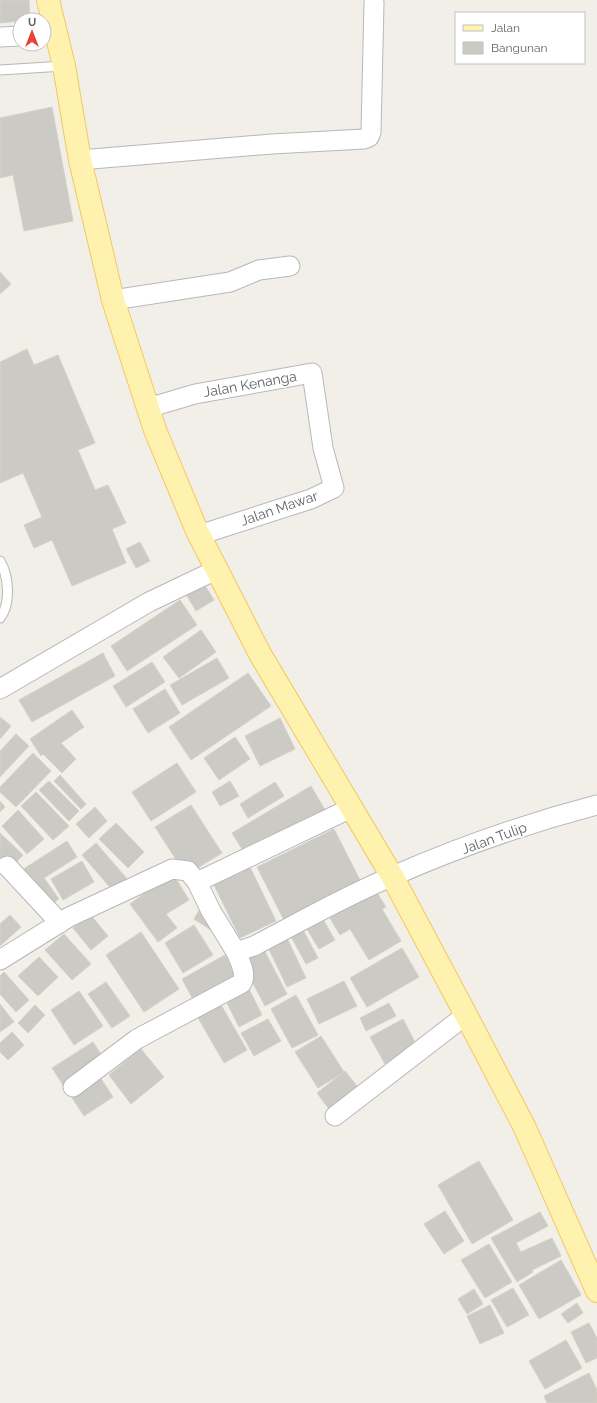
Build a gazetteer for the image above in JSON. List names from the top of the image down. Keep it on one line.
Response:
{"streets":{"street":["Jalan Kenanga","Jalan Mawar","Jalan Tulip"]},"crossings":[["Jalan Kenanga","Jalan Mawar"]],"legend":["Jalan","Bangunan"],"north":"top"}
